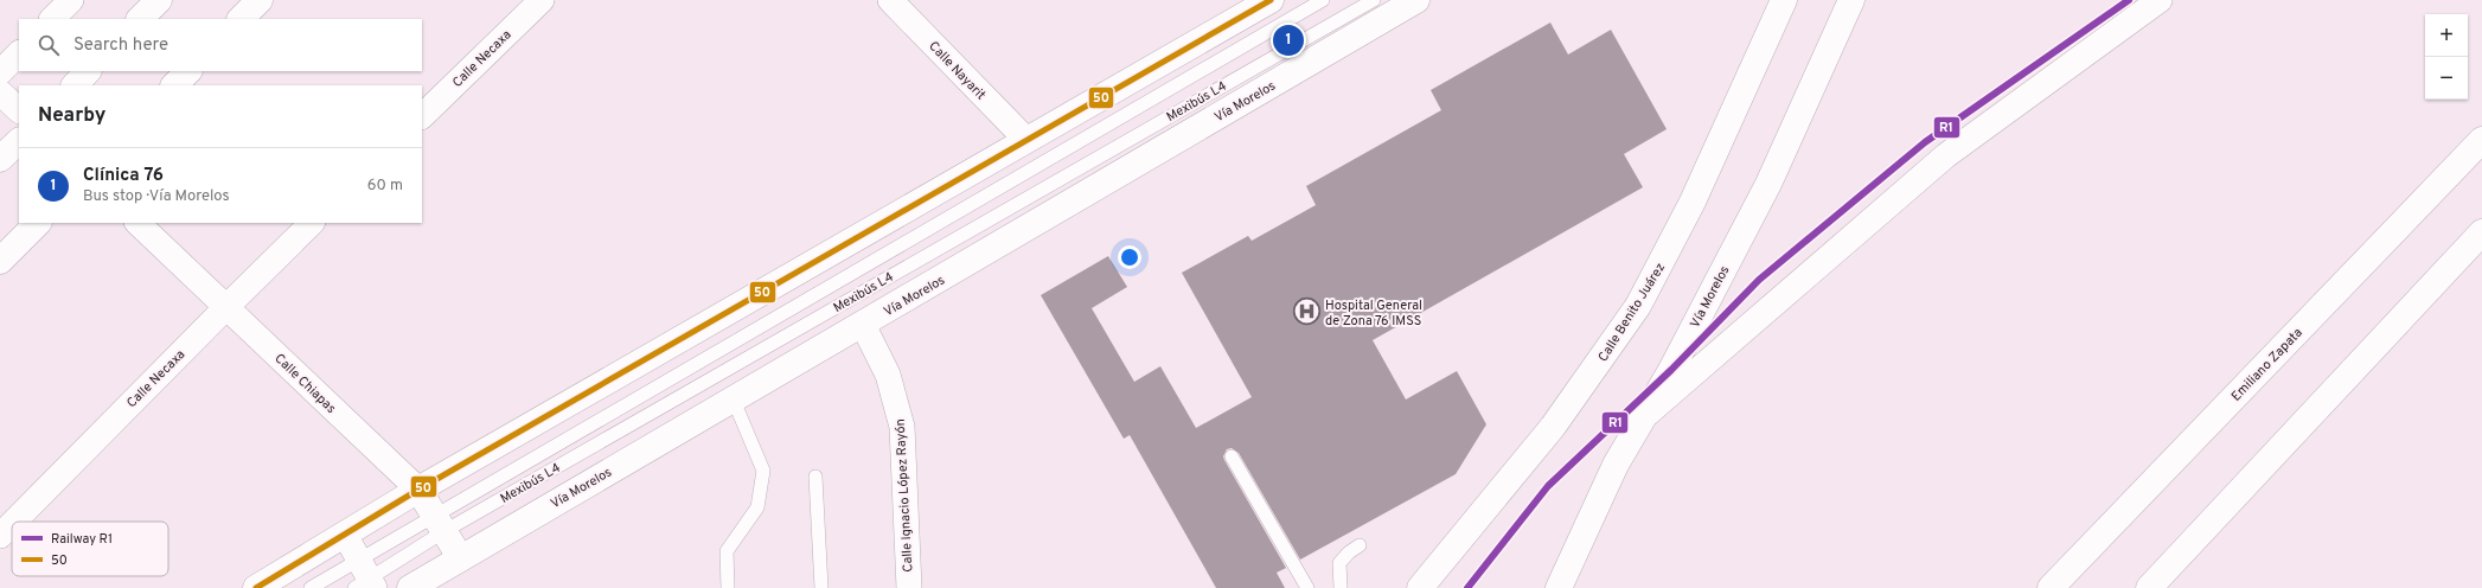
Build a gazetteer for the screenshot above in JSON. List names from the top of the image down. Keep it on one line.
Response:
{"streets":{"main road":["Vía Morelos","Calle Benito Juárez","Emiliano Zapata","Calle Chiapas"],"street":["Calle Necaxa","Calle Nayarit","Calle Ignacio López Rayón"],"lane":["Mexibús L4"]},"crossings":[["Calle Necaxa","Calle Chiapas"],["Mexibús L4","Calle Chiapas"],["Vía Morelos","Calle Chiapas"],["Vía Morelos","Calle Ignacio López Rayón"]],"places":{"hospital":["Hospital General de Zona 76 IMSS"]},"lines":["rail line R1","transit line 50"],"legend":["Railway R1","50"],"page":{"map_buttons":["+","−"],"search":"Search here","pins":"1","heading":"Nearby","list":[{"mark":"1","name":"Clínica 76","note":"Bus stop · Vía Morelos","value":"60 m"}]}}
